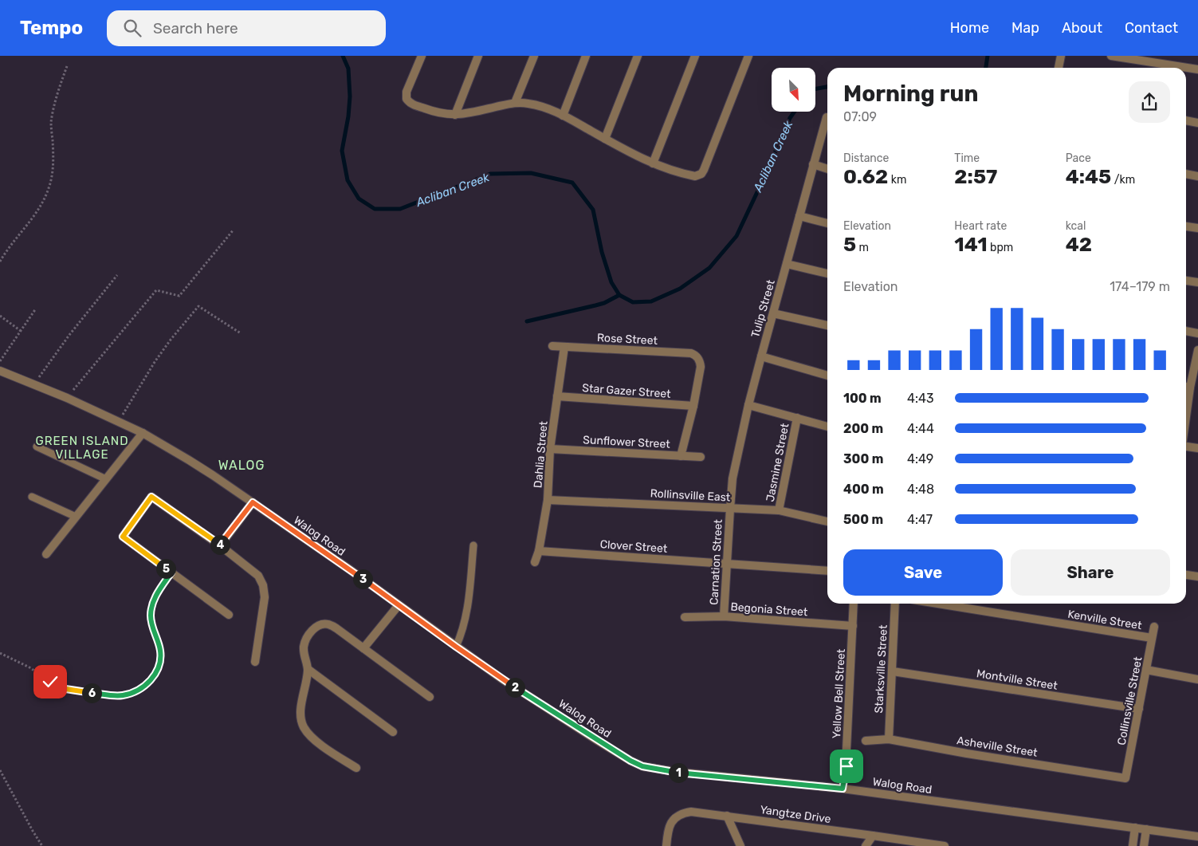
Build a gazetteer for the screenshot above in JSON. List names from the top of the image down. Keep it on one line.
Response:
{"streets":{"street":["Tulip Street","Rose Street","Star Gazer Street","Sunflower Street","Dahlia Street","Jasmine Street","Rollinsville East","Walog Road","Clover Street","Carnation Street","Begonia Street","Kenville Street","Starksville Street","Montville Street","Yellow Bell Street","Collinsville Street","Asheville Street","Yangtze Drive"]},"crossings":[["Tulip Street","Rollinsville East"],["Tulip Street","Carnation Street"],["Rose Street","Star Gazer Street"],["Rose Street","Dahlia Street"],["Star Gazer Street","Dahlia Street"],["Sunflower Street","Dahlia Street"],["Dahlia Street","Rollinsville East"],["Dahlia Street","Clover Street"],["Jasmine Street","Rollinsville East"],["Rollinsville East","Carnation Street"],["Walog Road","Yellow Bell Street"],["Clover Street","Carnation Street"],["Carnation Street","Begonia Street"],["Begonia Street","Yellow Bell Street"],["Kenville Street","Collinsville Street"],["Starksville Street","Montville Street"],["Starksville Street","Asheville Street"],["Montville Street","Collinsville Street"],["Collinsville Street","Asheville Street"]],"districts":["GREEN ISLAND VILLAGE","WALOG"],"water":["Acliban Creek"],"north":"bottom right","page":{"header":"Tempo","search":"Search here","nav":["Home","Map","About","Contact"],"heading":["Morning run","07:09"],"stats":[["Distance","0.62 km"],["Time","2:57"],["Pace","4:45 /km"],["Elevation","5 m"],["Heart rate","141 bpm"],["kcal","42"]],"chart":["Elevation","174–179 m"],"list":[{"name":"100 m","note":"4:43"},{"name":"200 m","note":"4:44"},{"name":"300 m","note":"4:49"},{"name":"400 m","note":"4:48"},{"name":"500 m","note":"4:47"}],"pins":["4","5","3","2","6","1"],"buttons":["Save","Share"]}}
